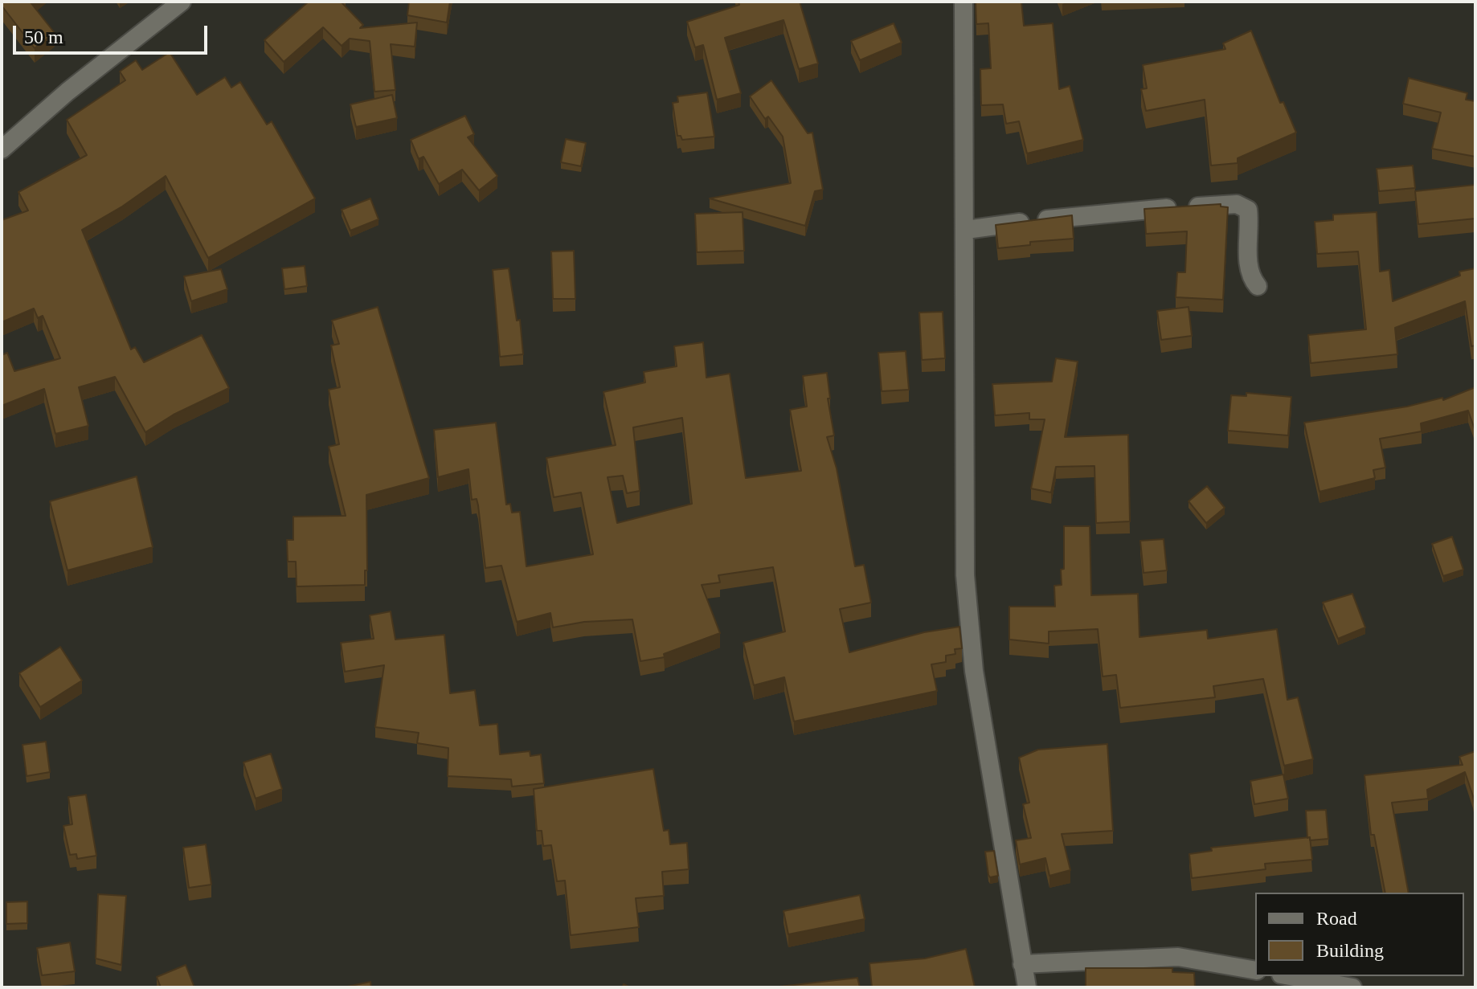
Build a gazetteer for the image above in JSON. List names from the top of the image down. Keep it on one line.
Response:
{"legend":["Road","Building"],"scale_bar":"50 m"}
